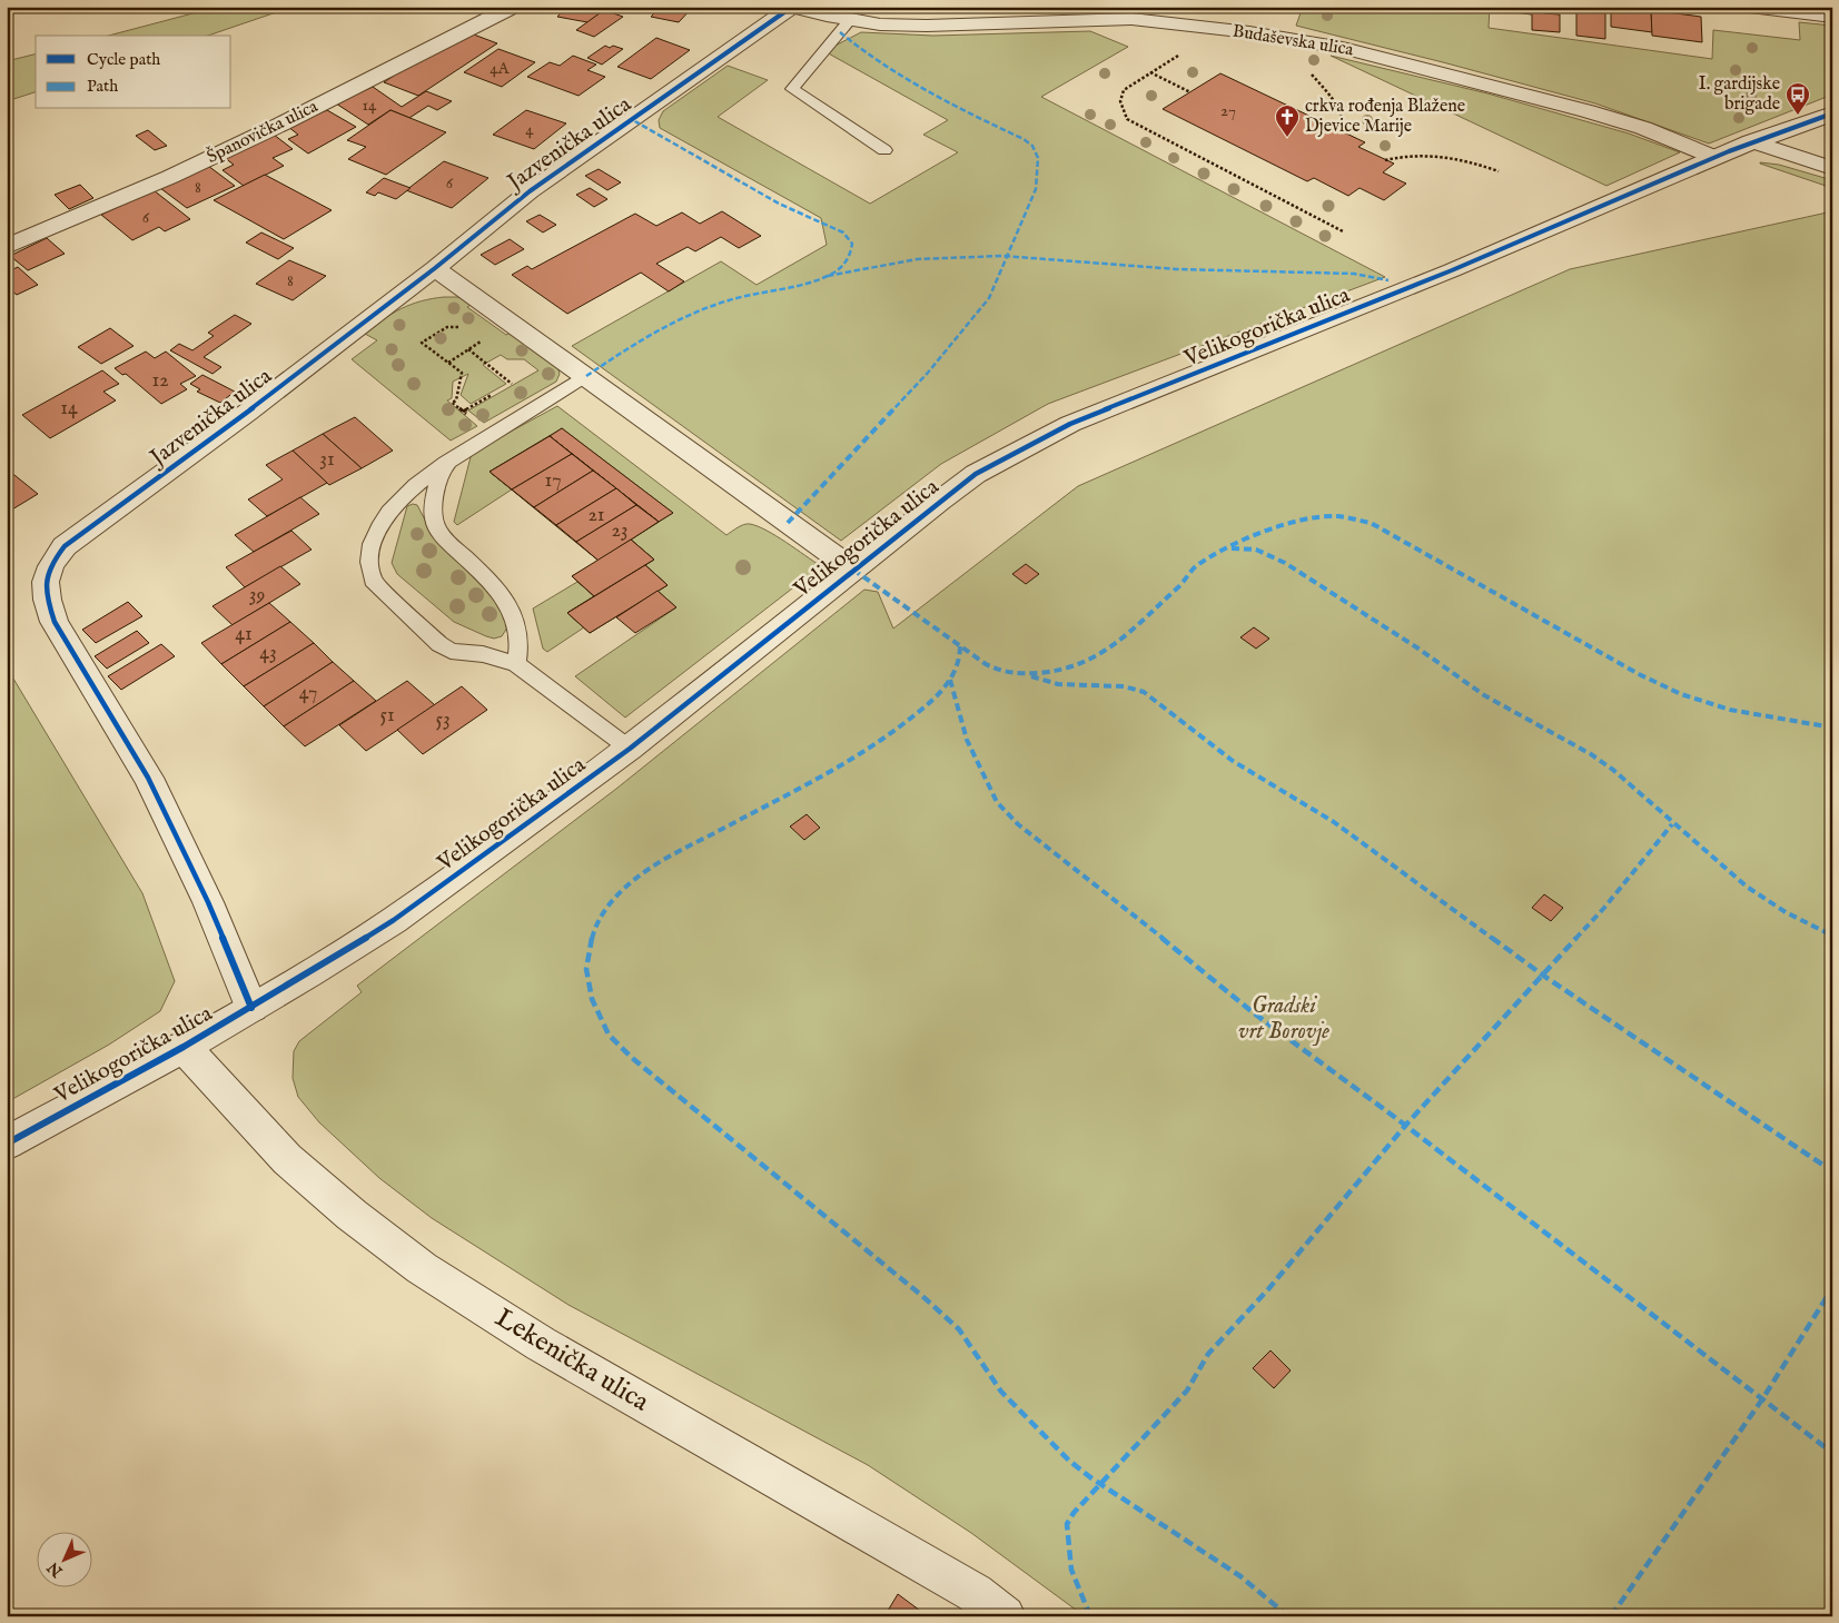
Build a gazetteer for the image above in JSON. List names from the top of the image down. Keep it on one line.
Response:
{"streets":{"street":["Budaševska ulica","Španovička ulica","Jazvenička ulica","Velikogorička ulica","Lekenička ulica"]},"crossings":[["Budaševska ulica","Jazvenička ulica"],["Budaševska ulica","Velikogorička ulica"],["Jazvenička ulica","Velikogorička ulica"],["Velikogorička ulica","Lekenička ulica"]],"parks":["Gradski vrt Borovje"],"places":{"bus stop":["I. gardijske brigade"],"church":["crkva rođenja Blažene Djevice Marije"]},"house_numbers":["4A","14","27","4","6","8","6","8","12","14","31","17","21","23","39","41","43","47","51","53"],"legend":["Cycle path","Path"],"north":"bottom left"}
